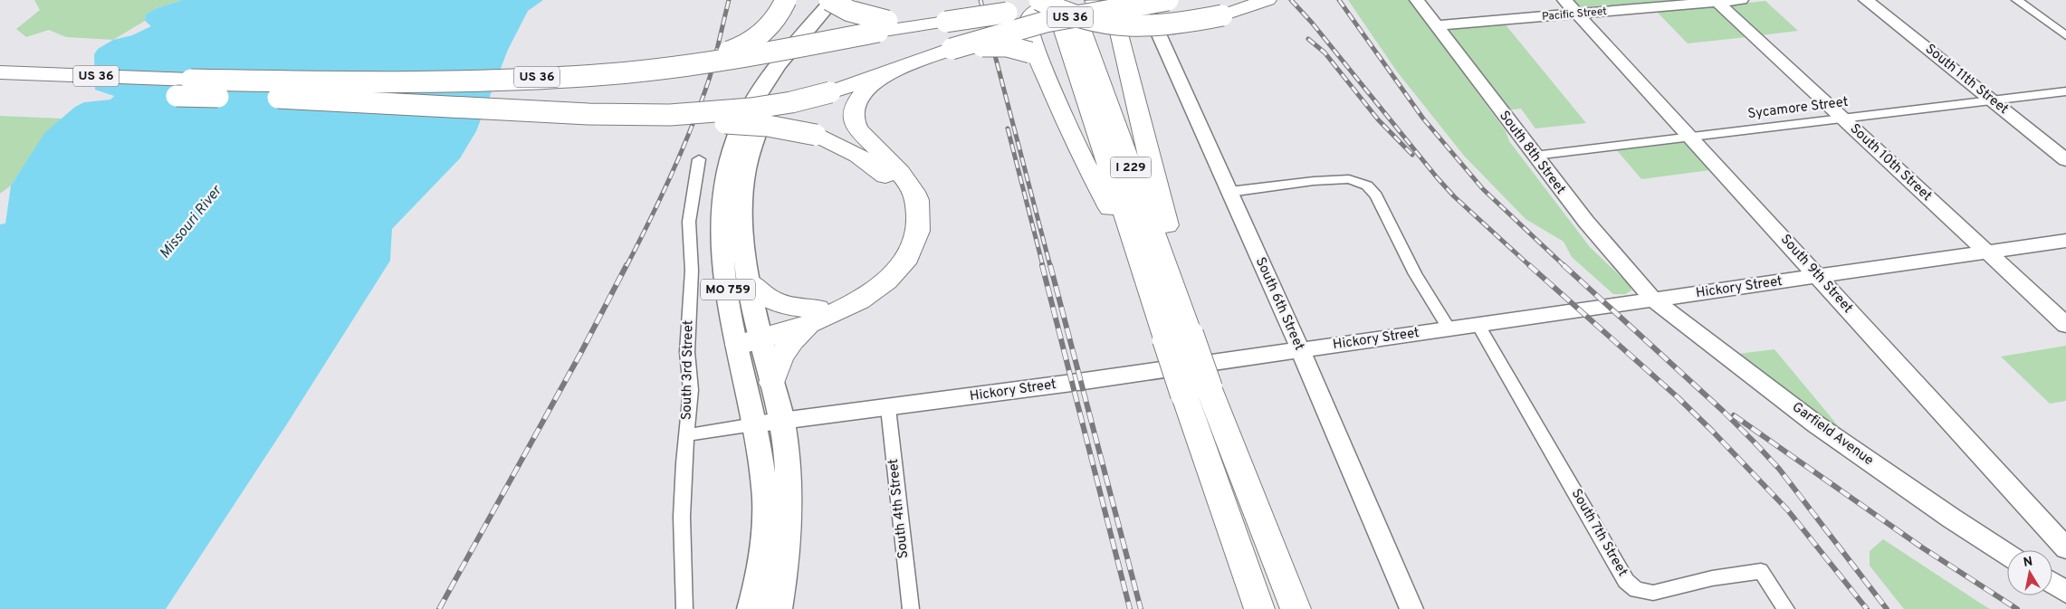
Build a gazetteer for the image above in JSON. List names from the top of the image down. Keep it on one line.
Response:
{"streets":{"highway":["US 36","I 229"],"main road":["MO 759"],"street":["Pacific Street","South 11th Street","Sycamore Street","South 8th Street","South 10th Street","South 9th Street","Hickory Street","South 6th Street","South 3rd Street","Garfield Avenue","South 4th Street","South 7th Street"]},"crossings":[["Pacific Street","South 8th Street"],["Pacific Street","South 10th Street"],["Pacific Street","South 9th Street"],["US 36","I 229"],["South 11th Street","Sycamore Street"],["Sycamore Street","South 8th Street"],["Sycamore Street","South 10th Street"],["Sycamore Street","South 9th Street"],["South 8th Street","Hickory Street"],["South 8th Street","Garfield Avenue"],["South 10th Street","Hickory Street"],["South 9th Street","Hickory Street"],["Hickory Street","MO 759"],["Hickory Street","South 6th Street"],["Hickory Street","South 3rd Street"],["Hickory Street","Garfield Avenue"],["Hickory Street","South 4th Street"],["Hickory Street","South 7th Street"]],"water":["Missouri River"],"north":"top"}
